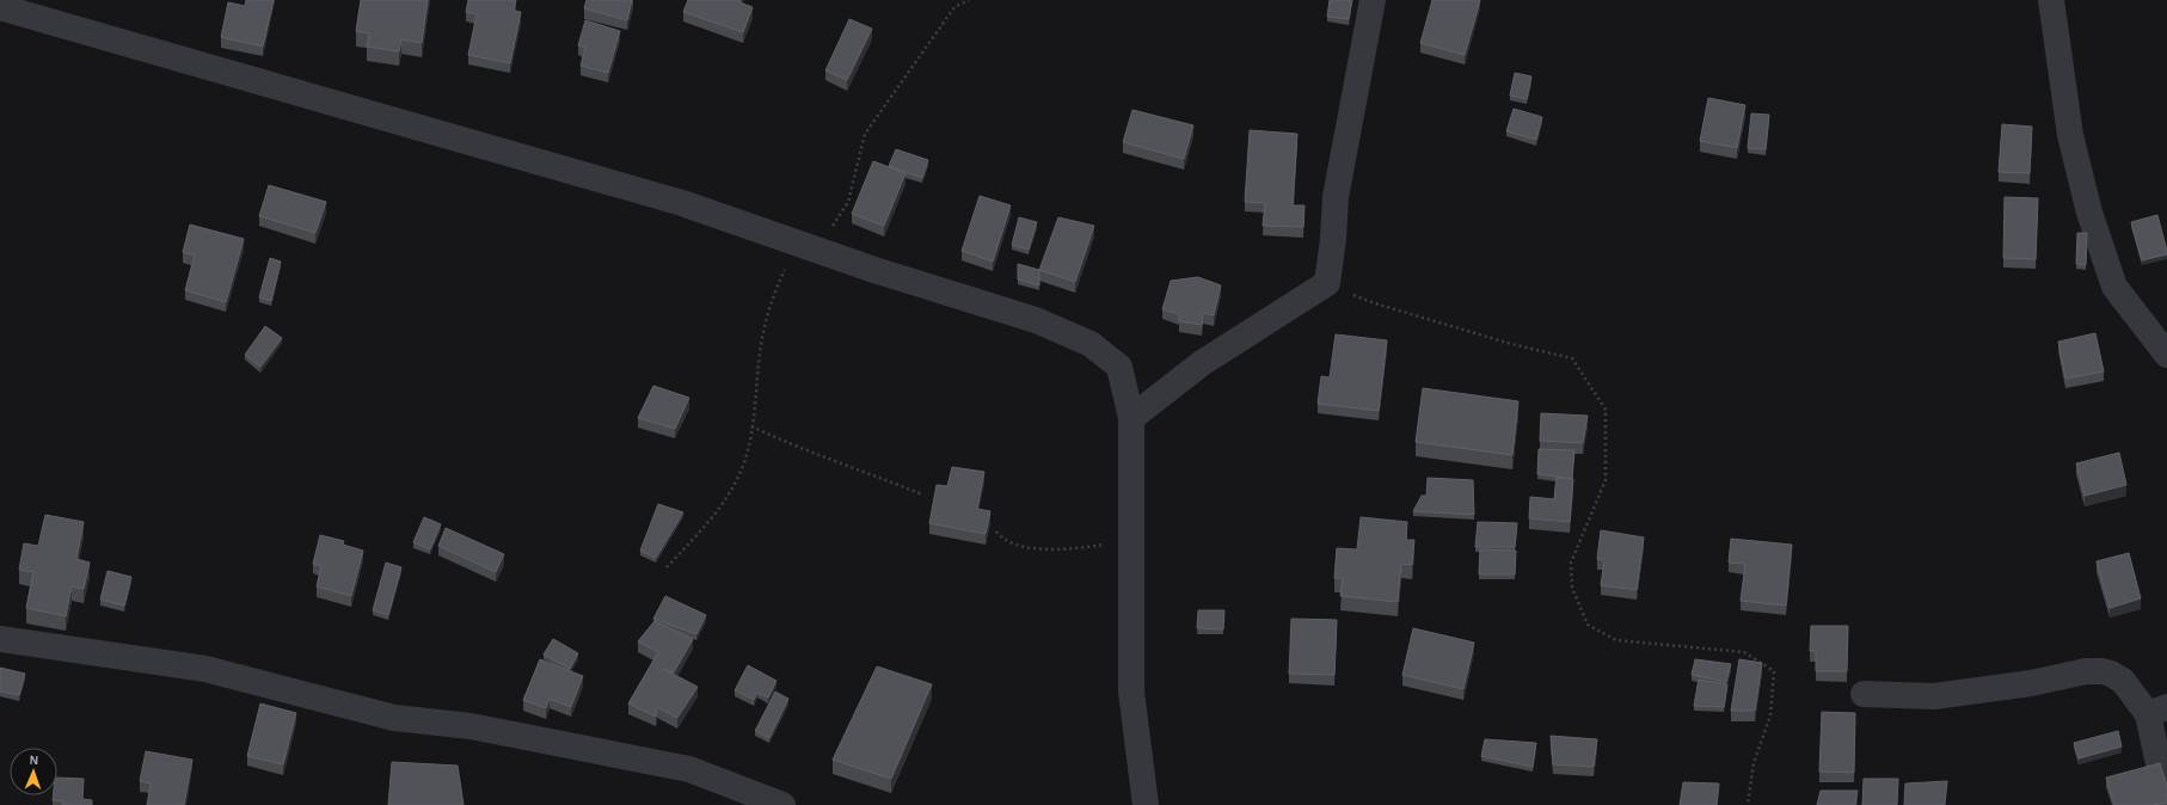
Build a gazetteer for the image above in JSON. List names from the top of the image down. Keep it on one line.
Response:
{"north":"top"}
